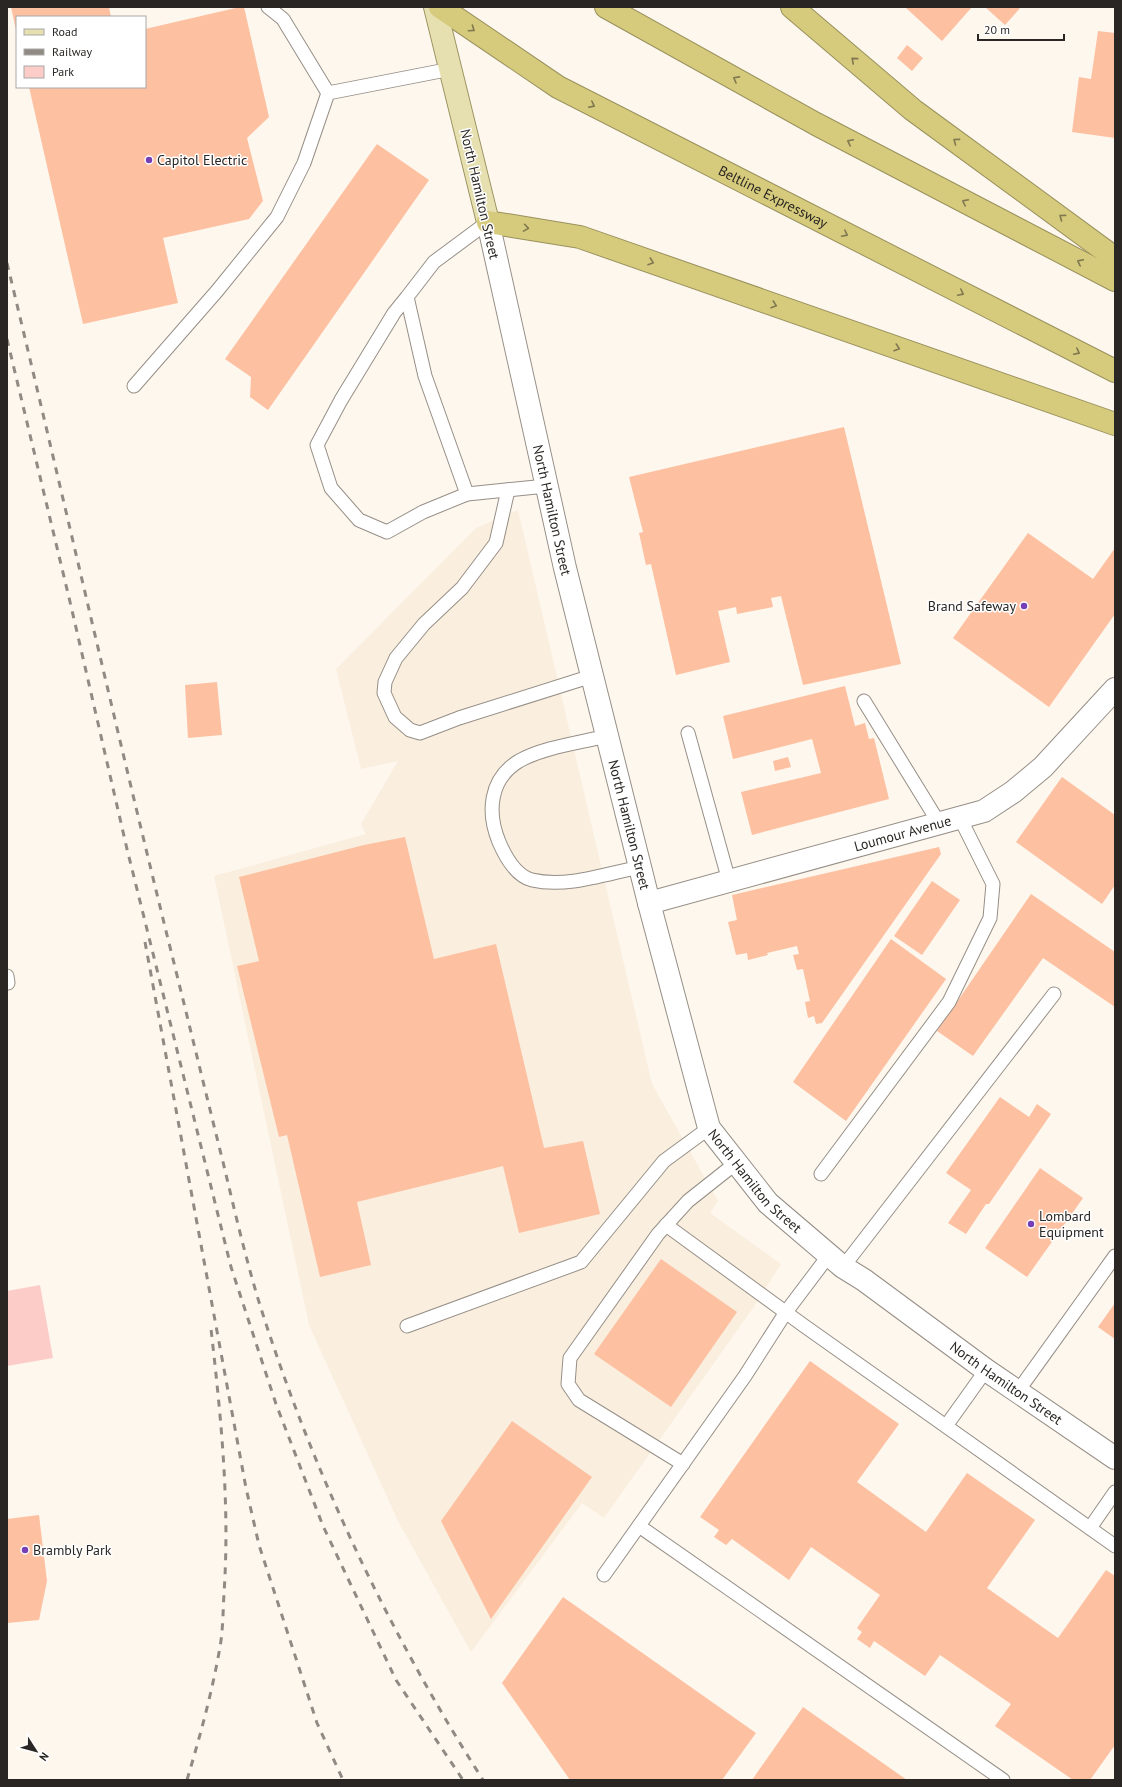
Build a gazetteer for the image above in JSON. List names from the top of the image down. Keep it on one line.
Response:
{"streets":{"highway":["Beltline Expressway"],"main road":["North Hamilton Street"],"street":["Loumour Avenue"]},"crossings":[["North Hamilton Street","Loumour Avenue"]],"places":["Capitol Electric","Brand Safeway","Lombard Equipment","Brambly Park"],"legend":["Road","Railway","Park"],"scale_bar":"20 m","north":"bottom right"}
